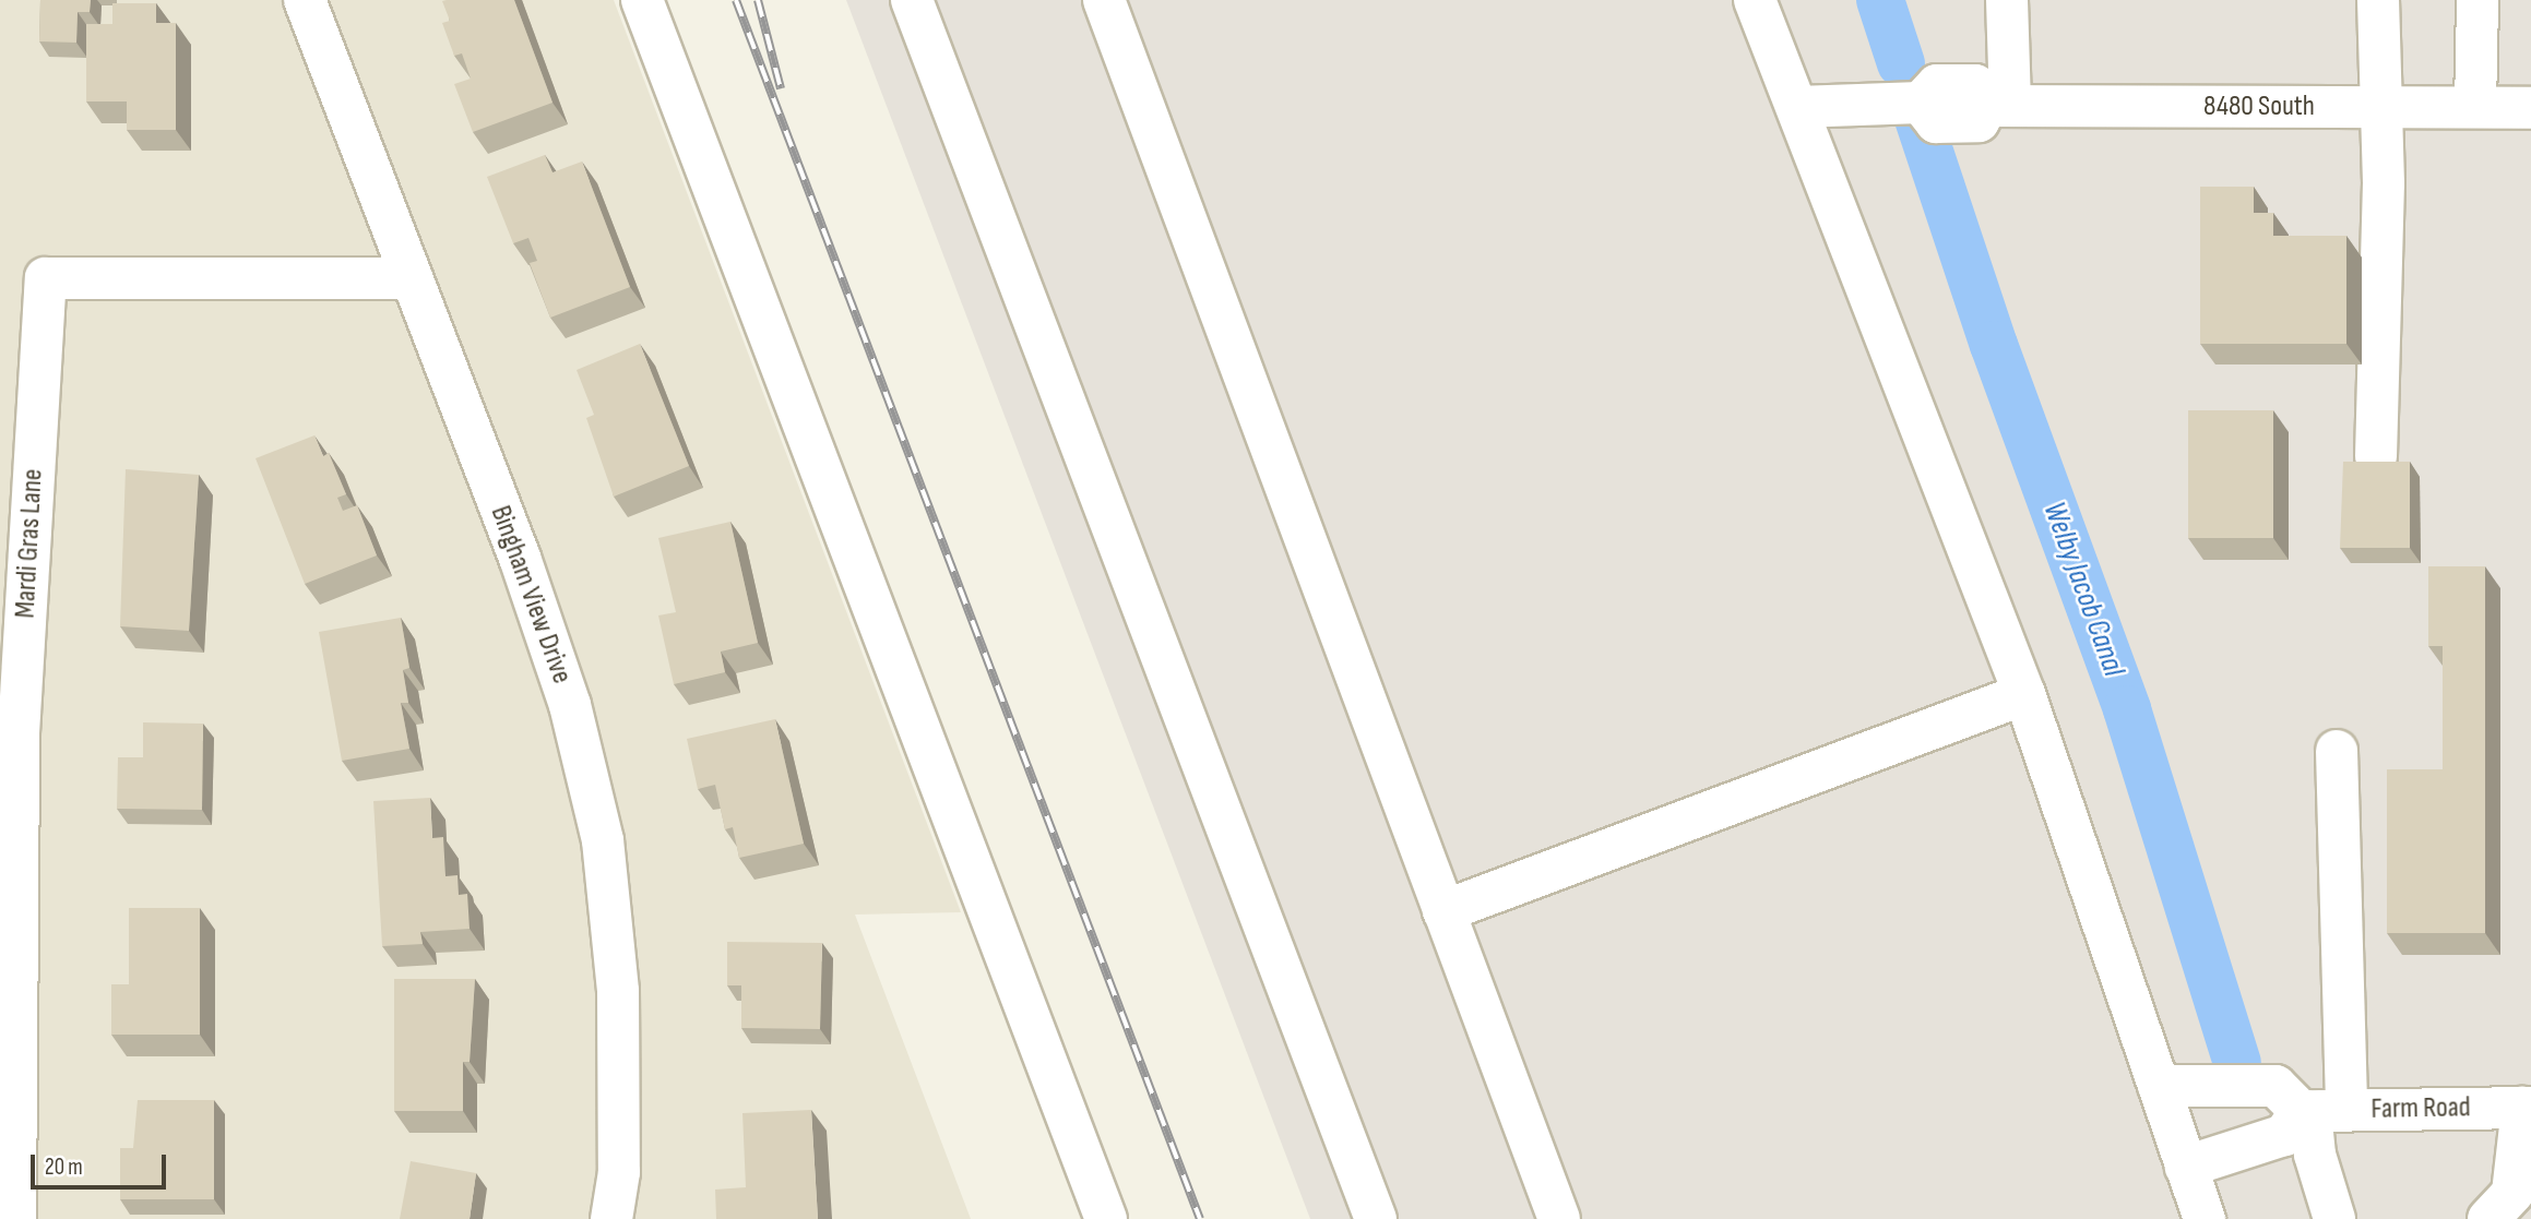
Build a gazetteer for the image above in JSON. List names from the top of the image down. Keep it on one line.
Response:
{"streets":{"street":["8480 South","Mardi Gras Lane","Bingham View Drive","Farm Road"]},"crossings":[["Mardi Gras Lane","Bingham View Drive"]],"water":["Welby Jacob Canal"],"scale_bar":"20 m"}
